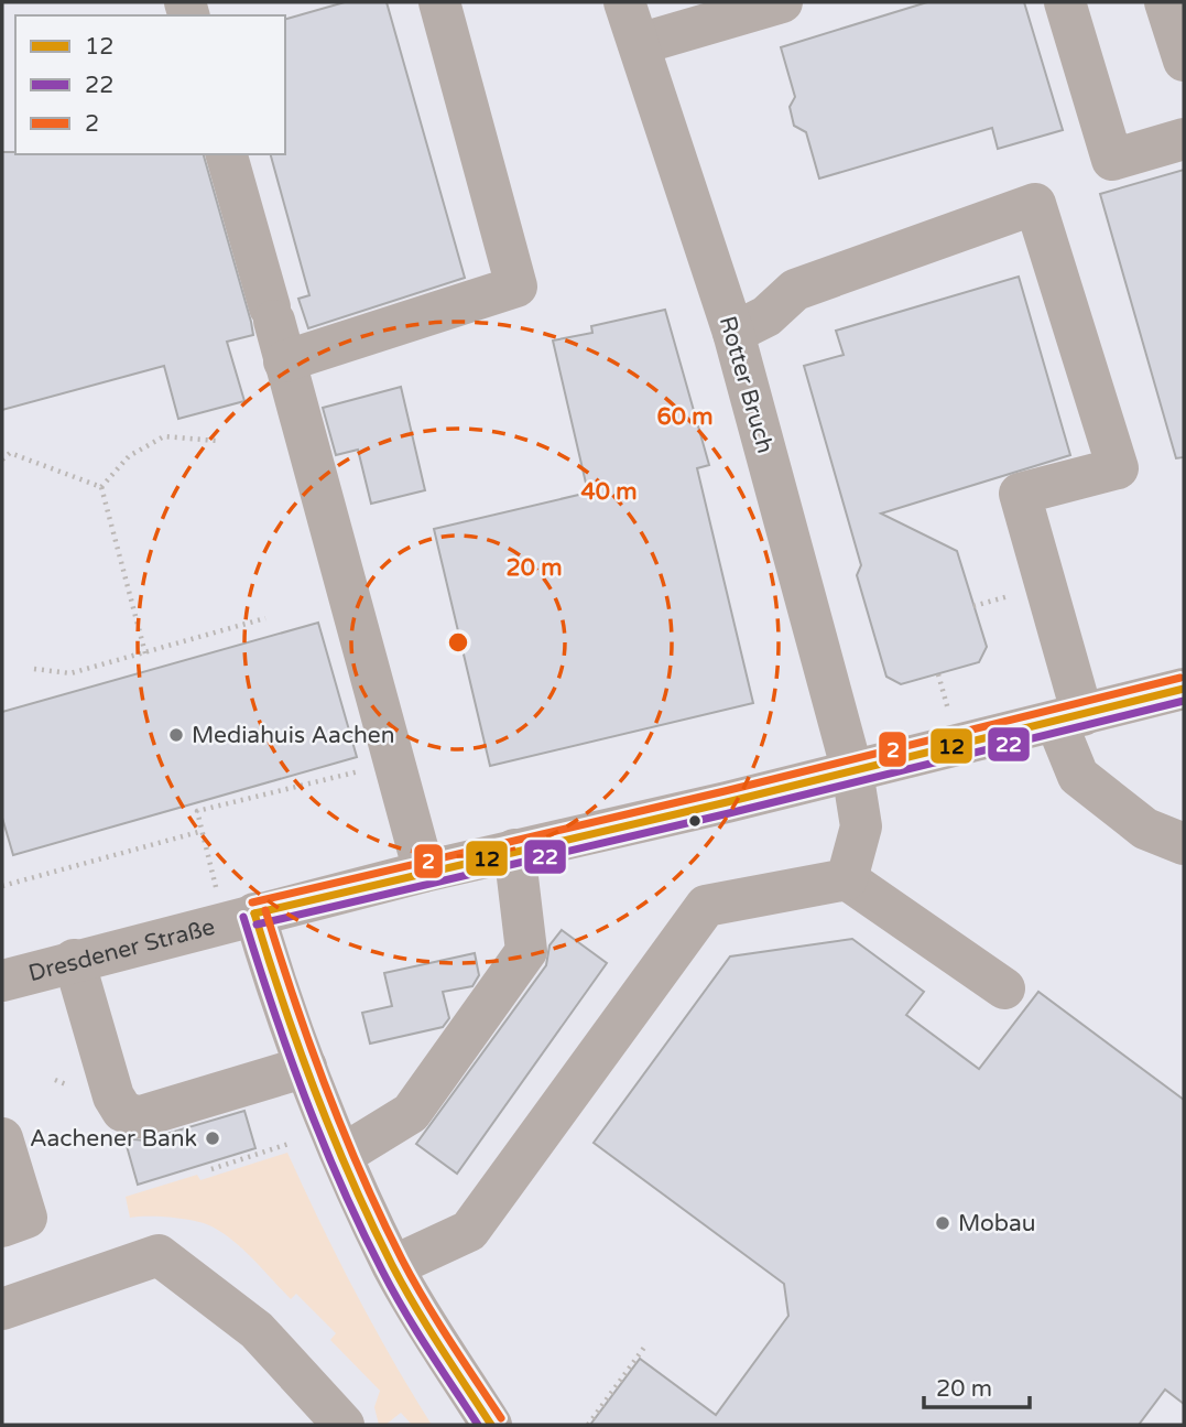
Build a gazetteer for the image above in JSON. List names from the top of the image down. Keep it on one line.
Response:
{"streets":{"street":["Rotter Bruch","Dresdener Straße"]},"crossings":[["Rotter Bruch","Dresdener Straße"]],"places":["Mediahuis Aachen","Aachener Bank","Mobau"],"lines":["transit line 2","transit line 12","transit line 22"],"legend":["12","22","2"],"scale_bar":"20 m","rings":["60 m","40 m","20 m"]}
